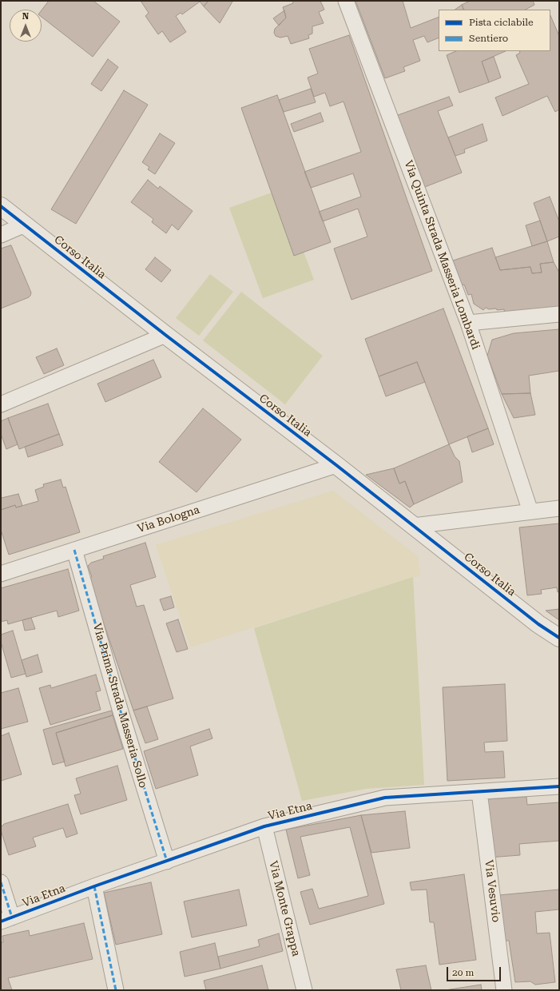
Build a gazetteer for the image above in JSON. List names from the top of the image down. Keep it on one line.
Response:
{"streets":{"street":["Via Quinta Strada Masseria Lombardi","Corso Italia","Via Bologna","Via Prima Strada Masseria Sollo","Via Etna","Via Vesuvio","Via Monte Grappa"]},"crossings":[["Corso Italia","Via Bologna"],["Via Bologna","Via Prima Strada Masseria Sollo"],["Via Prima Strada Masseria Sollo","Via Etna"],["Via Etna","Via Vesuvio"],["Via Etna","Via Monte Grappa"]],"legend":["Pista ciclabile","Sentiero"],"scale_bar":"20 m","north":"top"}
